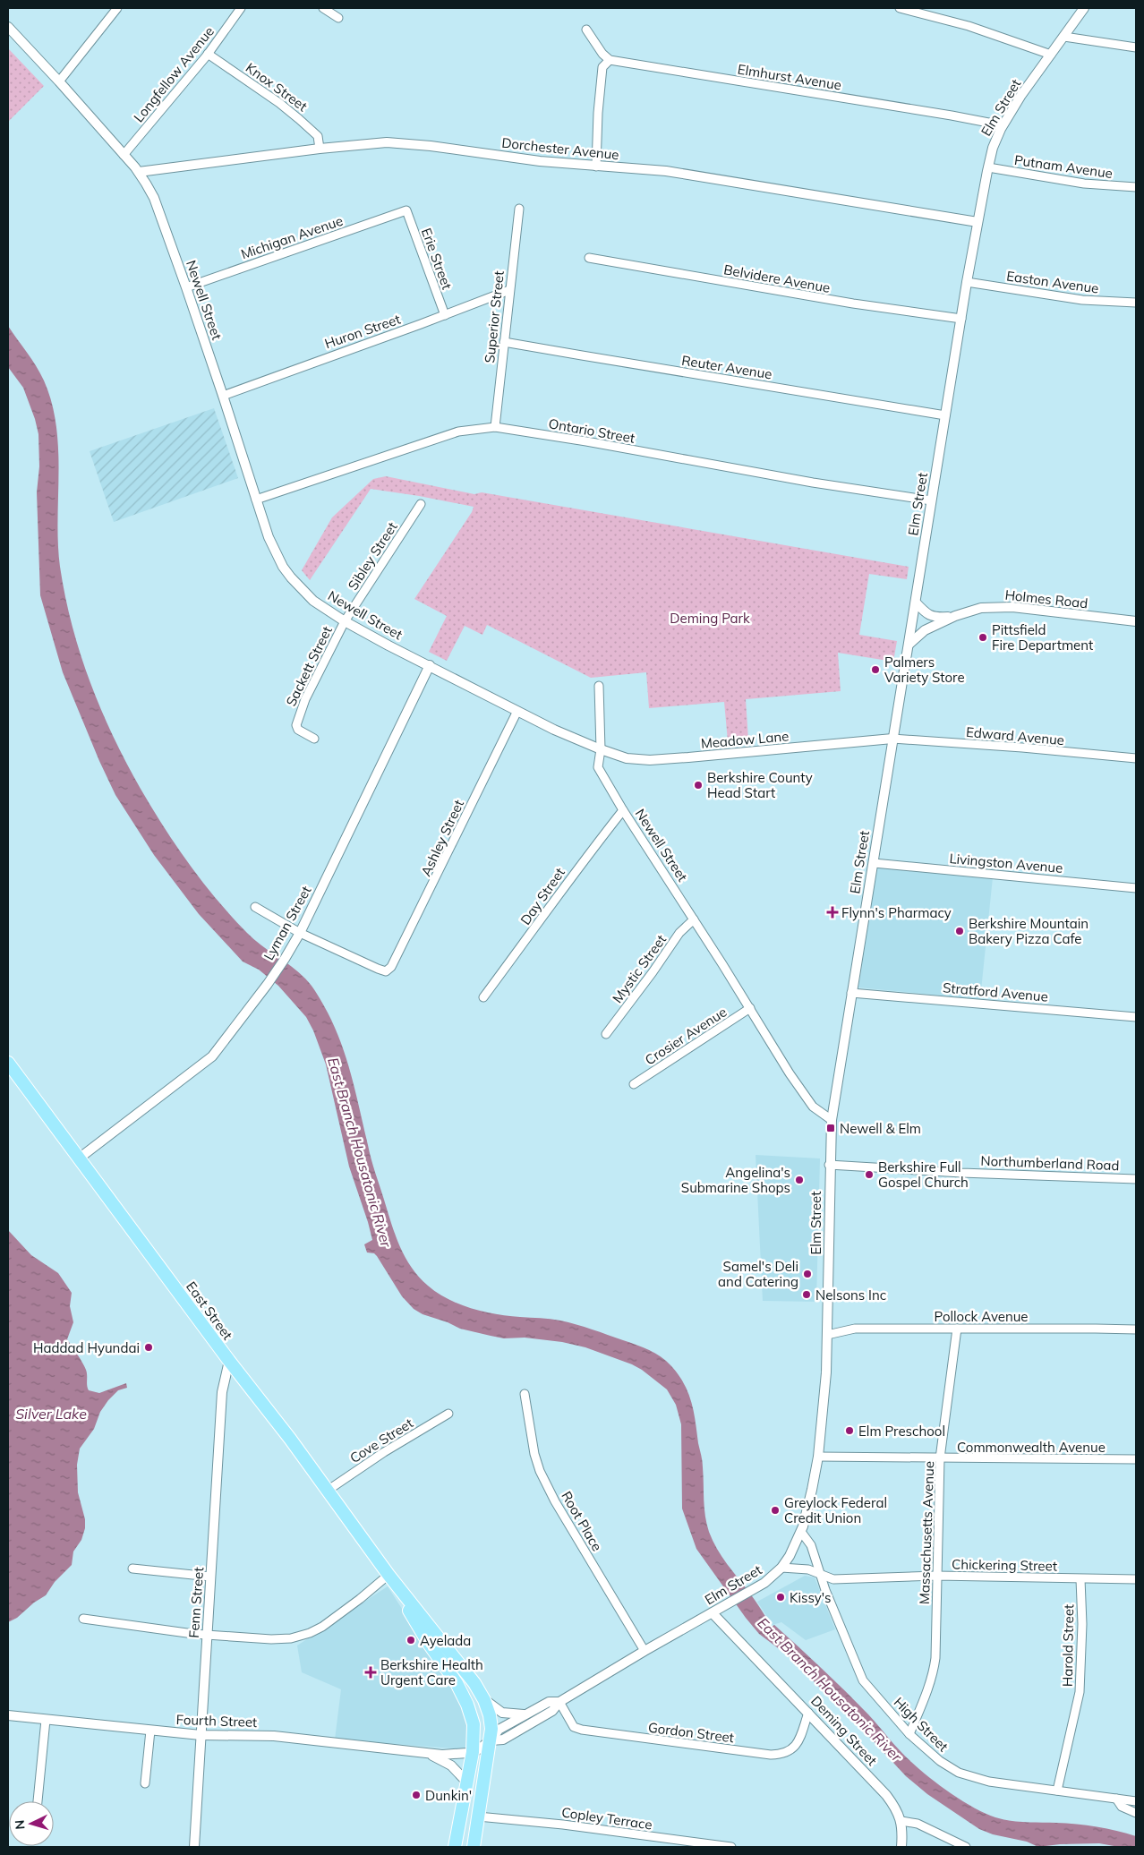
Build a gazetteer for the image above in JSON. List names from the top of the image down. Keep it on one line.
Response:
{"streets":{"highway":["East Street"],"street":["Longfellow Avenue","Elmhurst Avenue","Knox Street","Elm Street","Dorchester Avenue","Putnam Avenue","Michigan Avenue","Erie Street","Belvidere Avenue","Easton Avenue","Newell Street","Superior Street","Huron Street","Reuter Avenue","Ontario Street","Sibley Street","Holmes Road","Sackett Street","Edward Avenue","Meadow Lane","Ashley Street","Livingston Avenue","Day Street","Lyman Street","Mystic Street","Stratford Avenue","Crosier Avenue","Northumberland Road","Pollock Avenue","Cove Street","Commonwealth Avenue","Root Place","Massachusetts Avenue","Chickering Street","Fenn Street","Harold Street","Fourth Street","High Street","Deming Street","Gordon Street","Copley Terrace"]},"crossings":[["Longfellow Avenue","Knox Street"],["Longfellow Avenue","Newell Street"],["Elmhurst Avenue","Elm Street"],["Knox Street","Dorchester Avenue"],["Elm Street","Dorchester Avenue"],["Elm Street","Putnam Avenue"],["Elm Street","Belvidere Avenue"],["Elm Street","Easton Avenue"],["Elm Street","Newell Street"],["Elm Street","Reuter Avenue"],["Elm Street","Ontario Street"],["Elm Street","Holmes Road"],["Elm Street","Edward Avenue"],["Elm Street","Meadow Lane"],["Elm Street","Livingston Avenue"],["Elm Street","Stratford Avenue"],["Elm Street","Northumberland Road"],["Elm Street","East Street"],["Elm Street","Pollock Avenue"],["Elm Street","Commonwealth Avenue"],["Elm Street","Root Place"],["Elm Street","Fourth Street"],["Elm Street","High Street"],["Elm Street","Deming Street"],["Elm Street","Gordon Street"],["Dorchester Avenue","Newell Street"],["Michigan Avenue","Erie Street"],["Michigan Avenue","Newell Street"],["Erie Street","Huron Street"],["Newell Street","Huron Street"],["Newell Street","Ontario Street"],["Newell Street","Sibley Street"],["Newell Street","Sackett Street"],["Newell Street","Meadow Lane"],["Newell Street","Ashley Street"],["Newell Street","Day Street"],["Newell Street","Lyman Street"],["Newell Street","Mystic Street"],["Newell Street","Crosier Avenue"],["Superior Street","Huron Street"],["Superior Street","Reuter Avenue"],["Superior Street","Ontario Street"],["Sibley Street","Sackett Street"],["Edward Avenue","Meadow Lane"],["Ashley Street","Lyman Street"],["Lyman Street","East Street"],["East Street","Cove Street"],["East Street","Fenn Street"],["East Street","Fourth Street"],["East Street","Copley Terrace"],["Pollock Avenue","Massachusetts Avenue"],["Commonwealth Avenue","Massachusetts Avenue"],["Massachusetts Avenue","Chickering Street"],["Massachusetts Avenue","High Street"],["Chickering Street","Harold Street"],["Chickering Street","High Street"],["Fenn Street","Fourth Street"],["Harold Street","High Street"],["Deming Street","Gordon Street"]],"water":["East Branch Housatonic River","Silver Lake"],"parks":["Deming Park"],"places":{"other":["Pittsfield Fire Department","Palmers Variety Store","Berkshire County Head Start","Berkshire Mountain Bakery Pizza Cafe","Berkshire Full Gospel Church","Angelina's Submarine Shops","Samel's Deli and Catering","Nelsons Inc","Haddad Hyundai","Elm Preschool","Greylock Federal Credit Union","Kissy's","Ayelada","Dunkin'"],"health":["Flynn's Pharmacy","Berkshire Health Urgent Care"],"transit":["Newell & Elm"]},"north":"left"}
